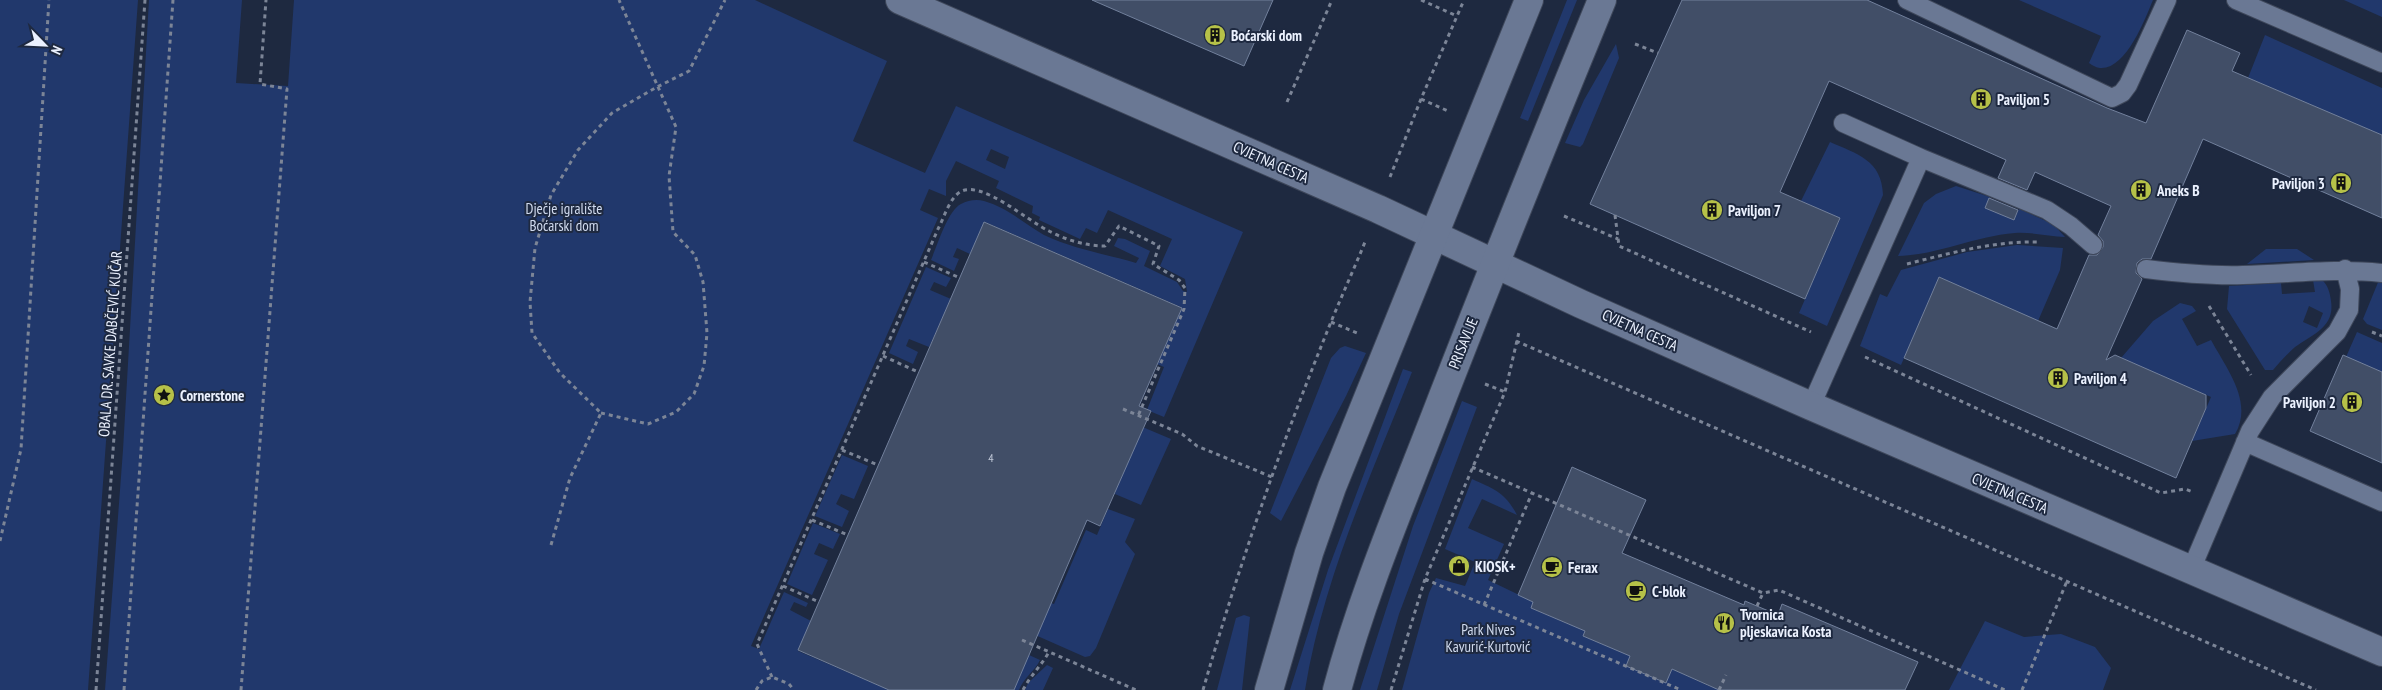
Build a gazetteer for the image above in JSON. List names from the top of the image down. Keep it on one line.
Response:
{"streets":{"street":["CVJETNA CESTA","PRISAVLJE"],"path":["OBALA DR. SAVKE DABČEVIĆ KUČAR"]},"crossings":[["CVJETNA CESTA","PRISAVLJE"]],"parks":["Dječje igralište Boćarski dom","Park Nives Kavurić-Kurtović"],"places":{"building":["Boćarski dom","Paviljon 5","Paviljon 3","Aneks B","Paviljon 7","Paviljon 4","Paviljon 2"],"place":["Cornerstone"],"shop":["KIOSK+"],"cafe":["Ferax","C-blok"],"restaurant":["Tvornica pljeskavica Kosta"]},"house_numbers":["4"],"north":"bottom right"}
